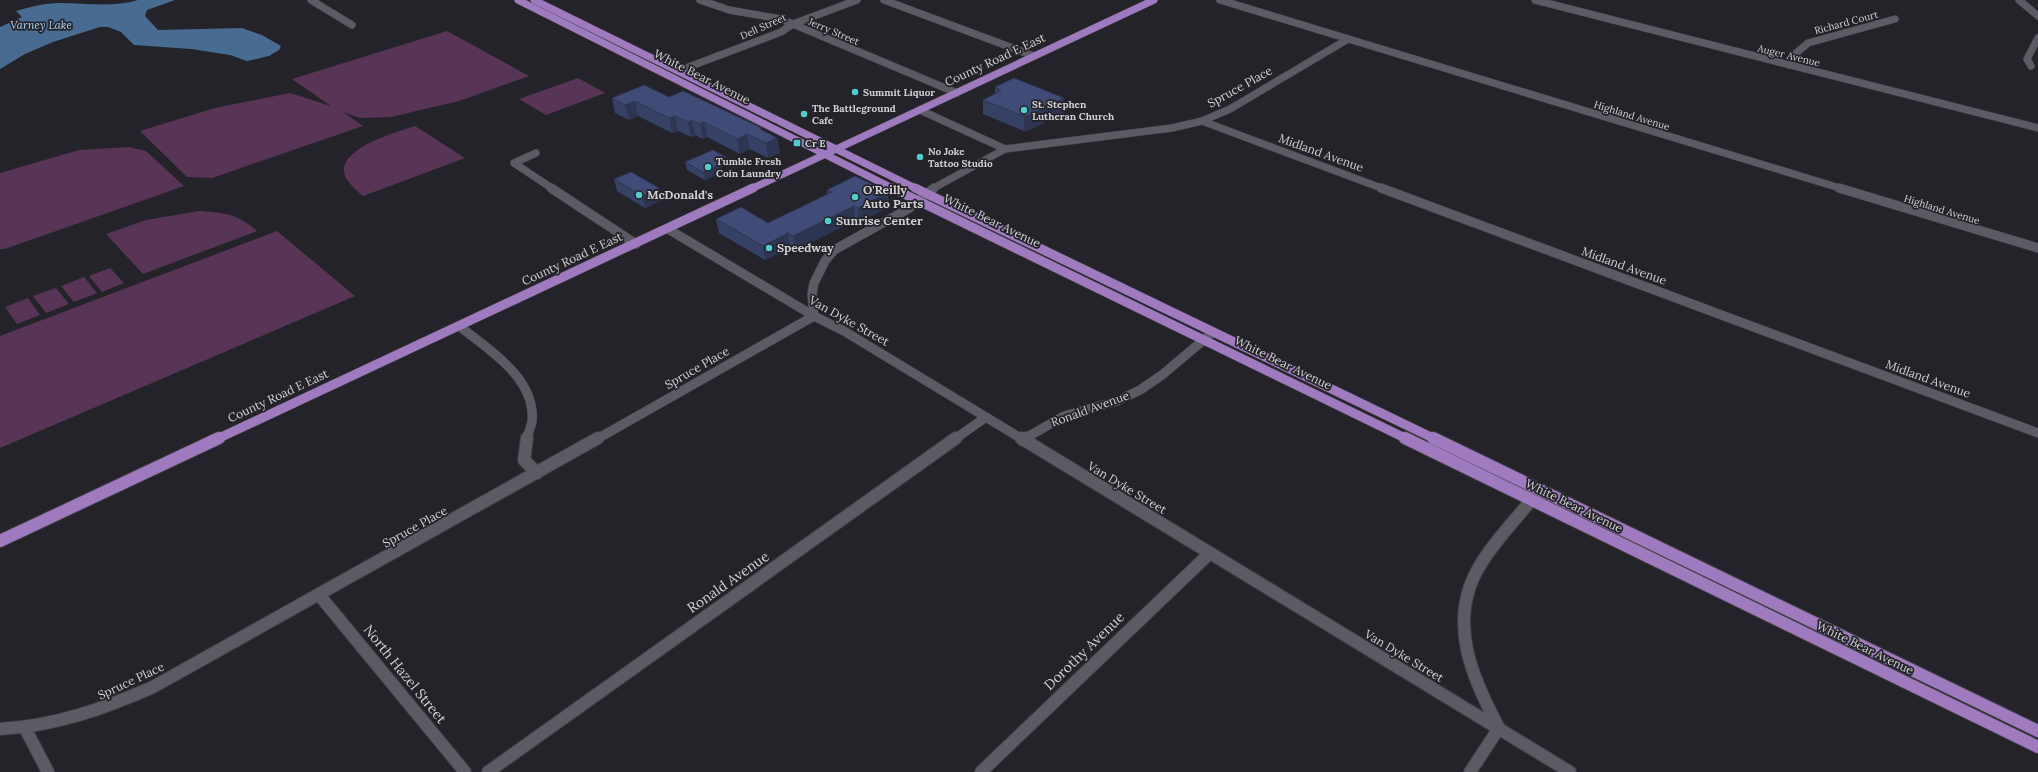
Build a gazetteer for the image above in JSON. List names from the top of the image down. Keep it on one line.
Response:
{"streets":{"main road":["County Road E East","White Bear Avenue"],"street":["Richard Court","Dell Street","Jerry Street","Auger Avenue","Spruce Place","Highland Avenue","Midland Avenue","Van Dyke Street","Ronald Avenue","Dorothy Avenue","North Hazel Street"]},"crossings":[["Richard Court","Auger Avenue"],["Dell Street","Jerry Street"],["Dell Street","White Bear Avenue"],["Jerry Street","County Road E East"],["County Road E East","White Bear Avenue"],["County Road E East","Van Dyke Street"],["White Bear Avenue","Spruce Place"],["White Bear Avenue","Ronald Avenue"],["Spruce Place","Highland Avenue"],["Spruce Place","Midland Avenue"],["Spruce Place","Van Dyke Street"],["Spruce Place","North Hazel Street"],["Van Dyke Street","Ronald Avenue"],["Van Dyke Street","Dorothy Avenue"]],"water":["Varney Lake"],"places":{"other":["Summit Liquor","St. Stephen Lutheran Church","The Battleground Cafe","No Joke Tattoo Studio","Tumble Fresh Coin Laundry","McDonald's","O'Reilly Auto Parts","Sunrise Center","Speedway"],"transit":["Cr E"]}}
